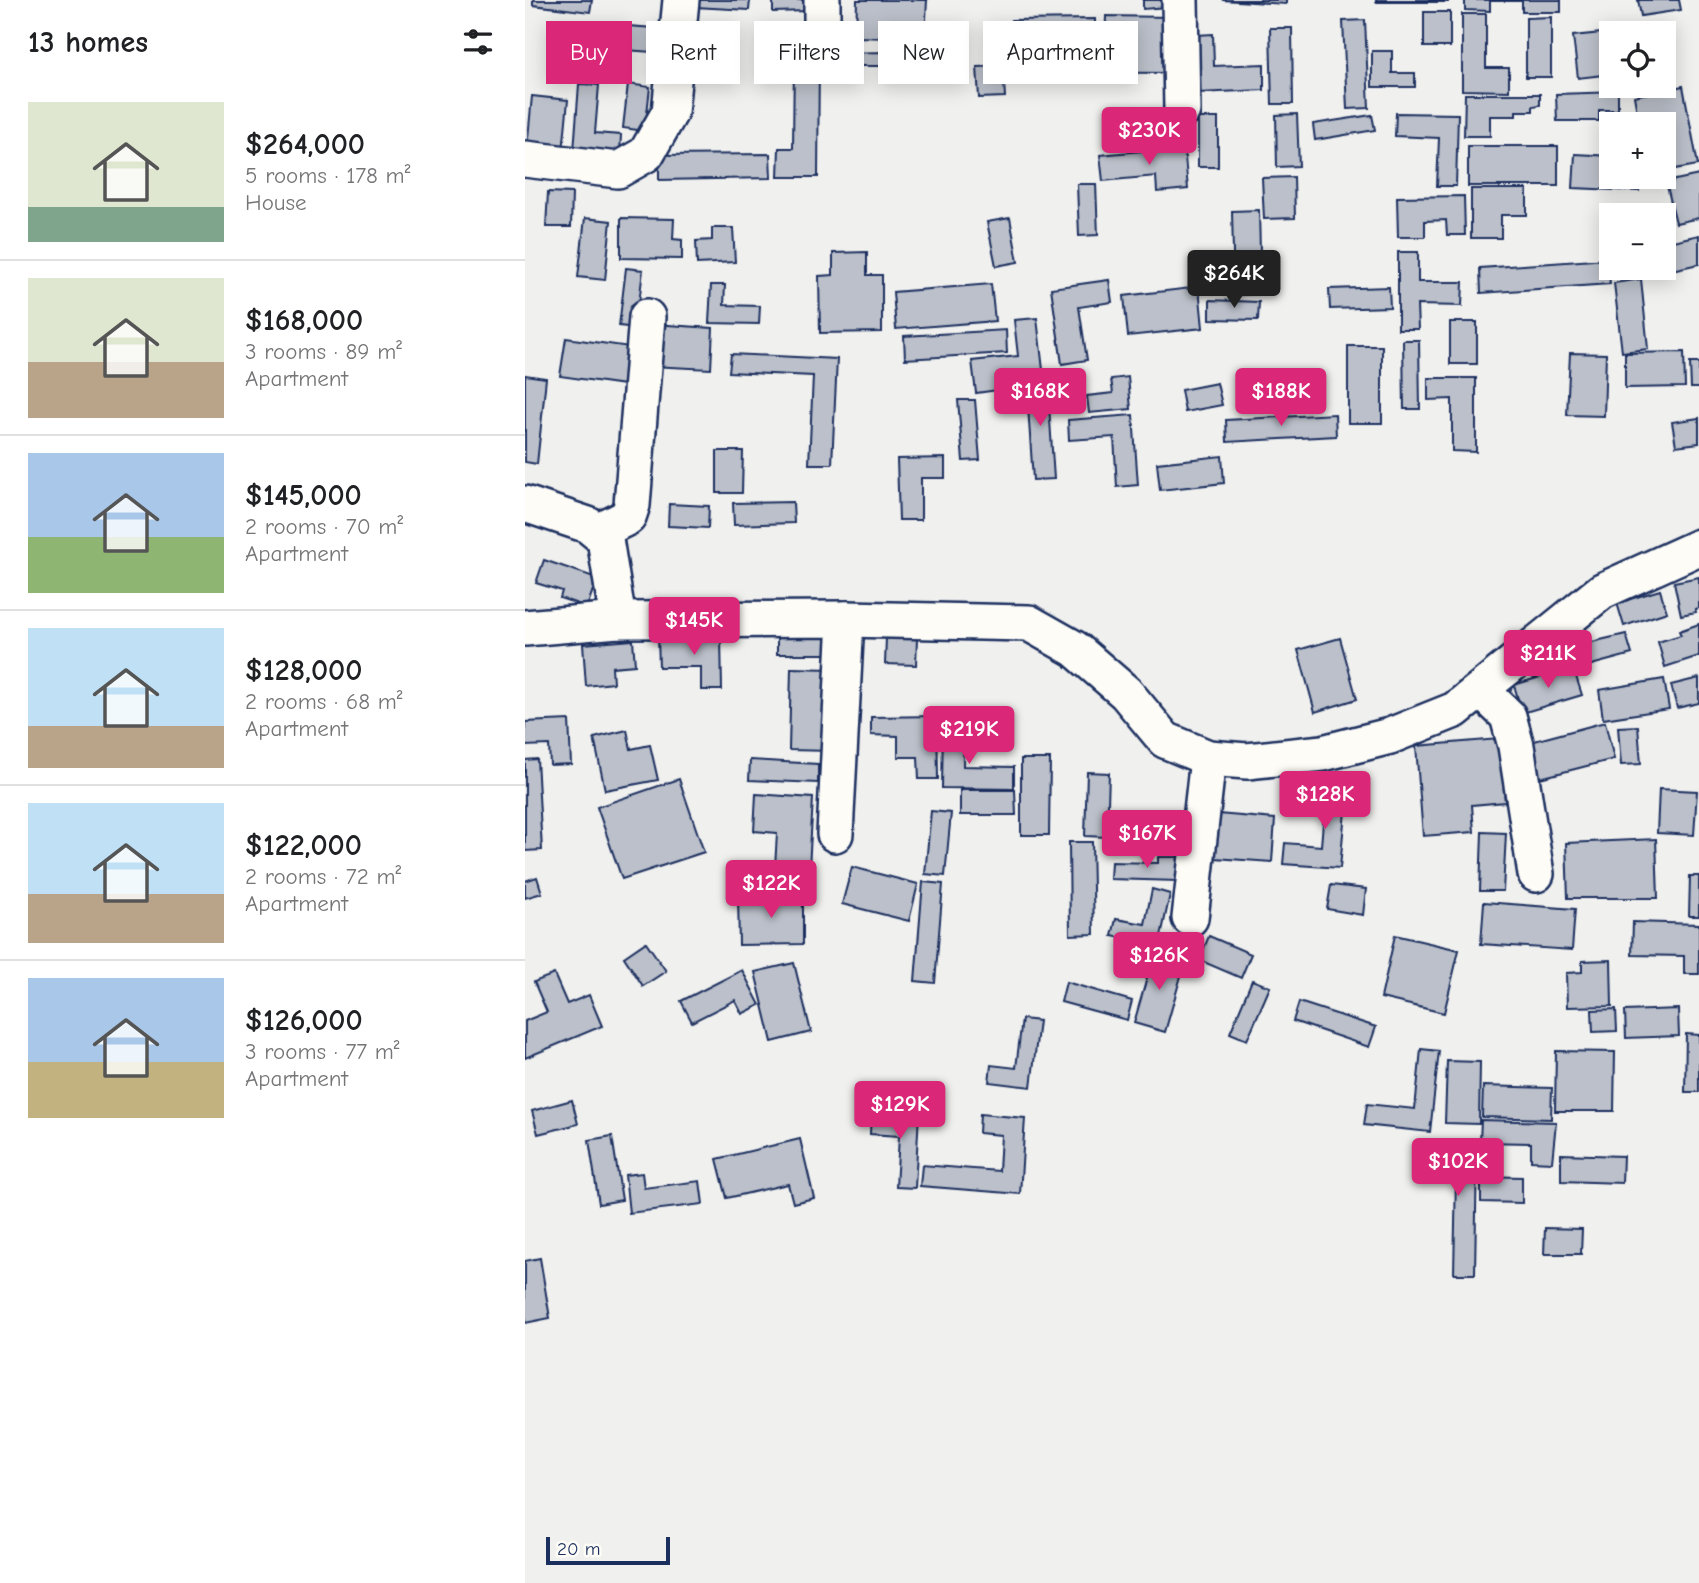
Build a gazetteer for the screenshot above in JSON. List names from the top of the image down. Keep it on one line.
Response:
{"scale_bar":"20 m","page":{"heading":"13 homes","map_buttons":["+","−"],"chip":["Buy","Rent","Filters","New","Apartment"],"list":[{"name":"$264,000","note":"5 rooms · 178 m² · House"},{"name":"$168,000","note":"3 rooms · 89 m² · Apartment"},{"name":"$145,000","note":"2 rooms · 70 m² · Apartment"},{"name":"$128,000","note":"2 rooms · 68 m² · Apartment"},{"name":"$122,000","note":"2 rooms · 72 m² · Apartment"},{"name":"$126,000","note":"3 rooms · 77 m² · Apartment"}],"price":["$230K","$264K","$168K","$188K","$145K","$211K","$219K","$128K","$167K","$122K","$126K","$129K","$102K"],"scale":"20 m"}}
